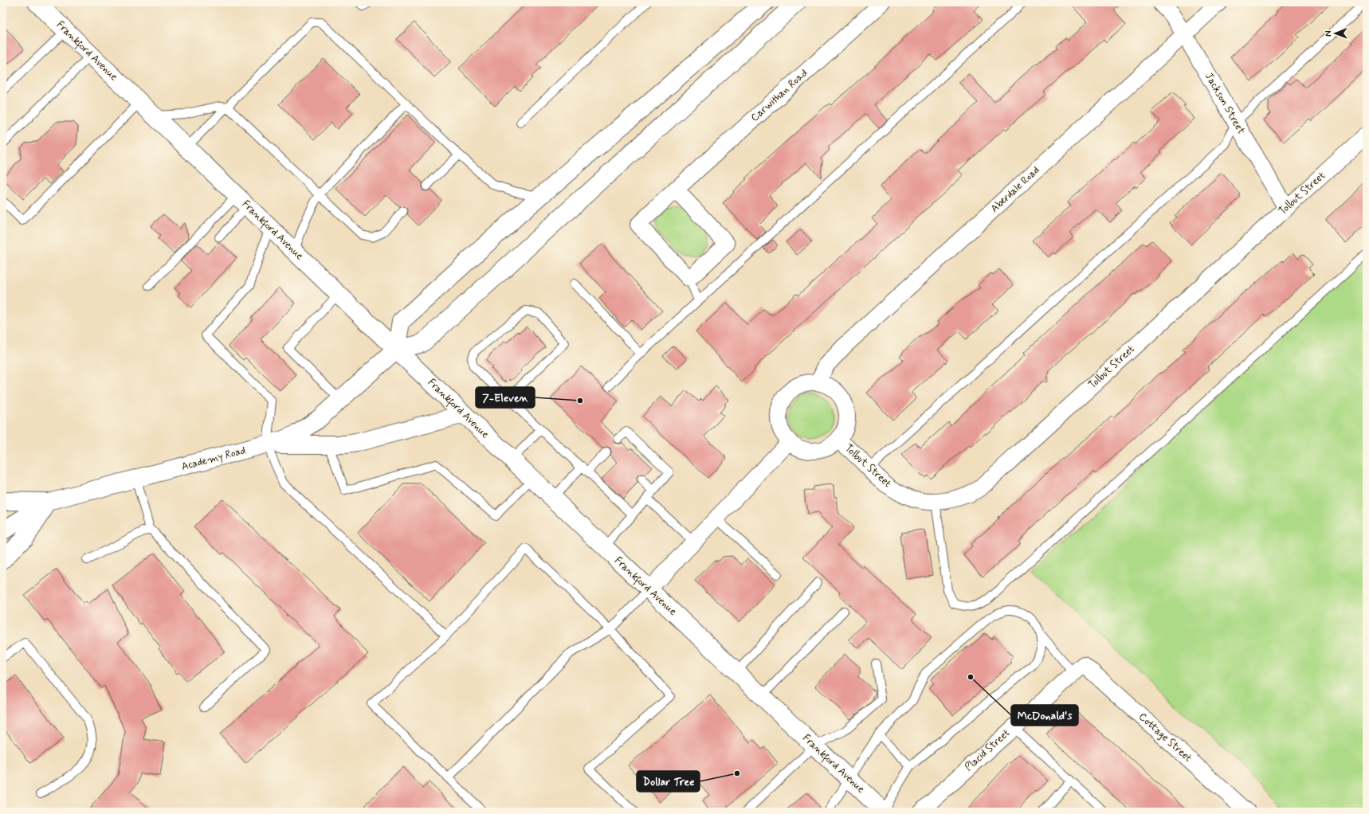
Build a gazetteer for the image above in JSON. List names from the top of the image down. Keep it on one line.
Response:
{"streets":{"main road":["Frankford Avenue","Academy Road"],"street":["Carwithan Road","Jackson Street","Aberdale Road","Tolbut Street","Cottage Street","Placid Street"]},"crossings":[["Frankford Avenue","Academy Road"],["Jackson Street","Aberdale Road"],["Jackson Street","Tolbut Street"],["Aberdale Road","Tolbut Street"],["Cottage Street","Placid Street"]],"places":["7-Eleven","McDonald's","Dollar Tree"],"north":"left"}
